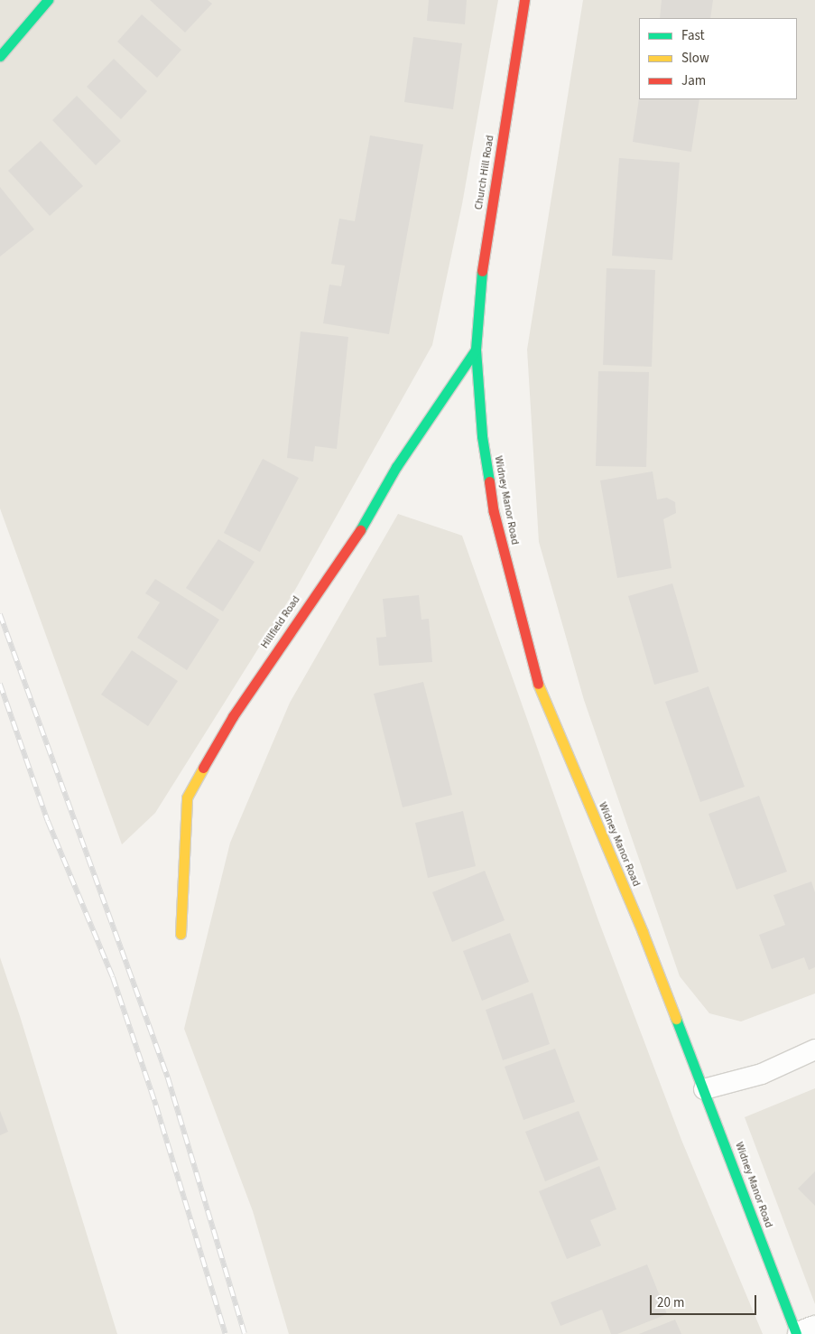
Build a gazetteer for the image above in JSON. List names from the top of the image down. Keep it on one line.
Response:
{"streets":{"street":["Church Hill Road","Widney Manor Road","Hillfield Road"]},"crossings":[["Church Hill Road","Widney Manor Road"],["Church Hill Road","Hillfield Road"],["Widney Manor Road","Hillfield Road"]],"legend":["Fast","Slow","Jam"],"scale_bar":"20 m"}
